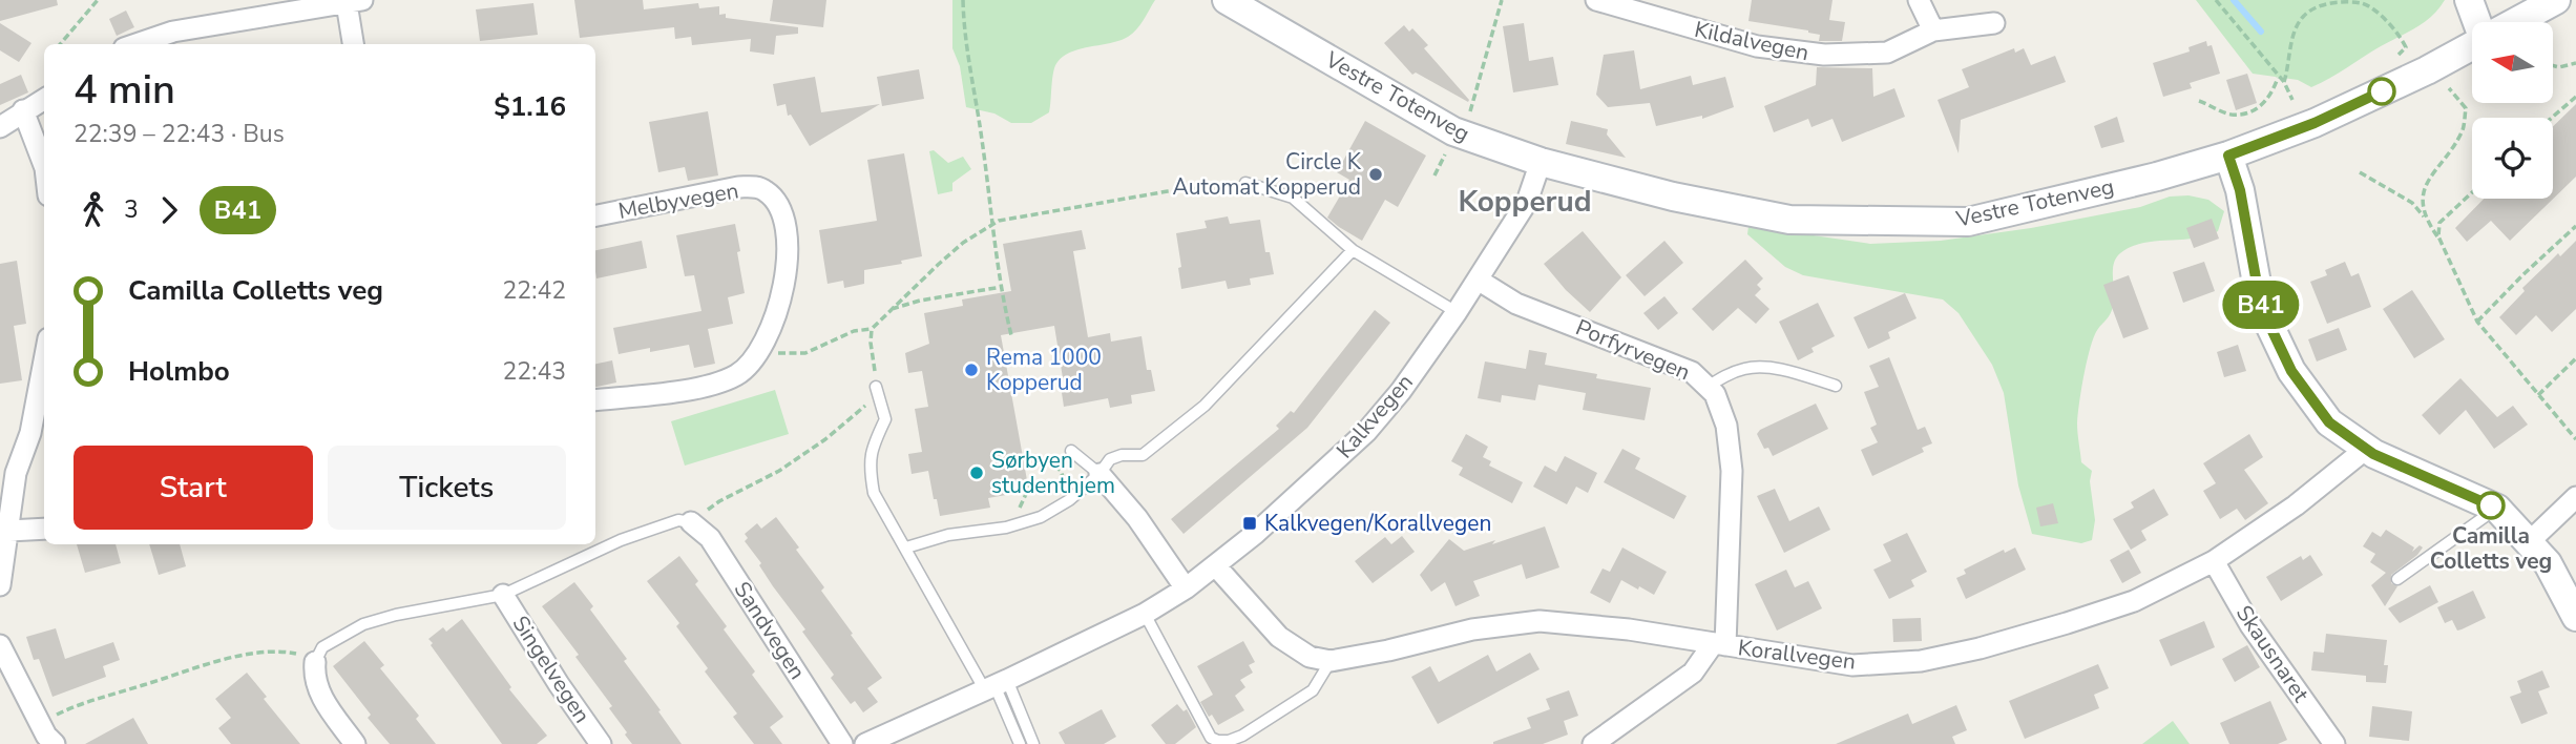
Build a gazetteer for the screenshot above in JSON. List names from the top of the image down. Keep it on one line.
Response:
{"streets":{"main road":["Vestre Totenveg"],"street":["Kildalvegen","Melbyvegen","Porfyrvegen","Kalkvegen","Sandvegen","Skausnaret","Korallvegen","Singelvegen"]},"crossings":[["Vestre Totenveg","Kalkvegen"],["Porfyrvegen","Kalkvegen"],["Porfyrvegen","Korallvegen"],["Skausnaret","Korallvegen"]],"districts":["Kopperud"],"places":{"other":["Circle K Automat Kopperud","Rema 1000 Kopperud","Sørbyen studenthjem","Camilla Colletts veg"],"transit":["Kalkvegen/Korallvegen"]},"lines":["bus line B41"],"north":"left","page":{"on_map":"B41","heading":["4 min","22:39 – 22:43 · Bus","$1.16"],"legs":["3","B41"],"list":[{"name":"Camilla Colletts veg","value":"22:42"},{"name":"Holmbo","value":"22:43"}],"buttons":["Start","Tickets"]}}
